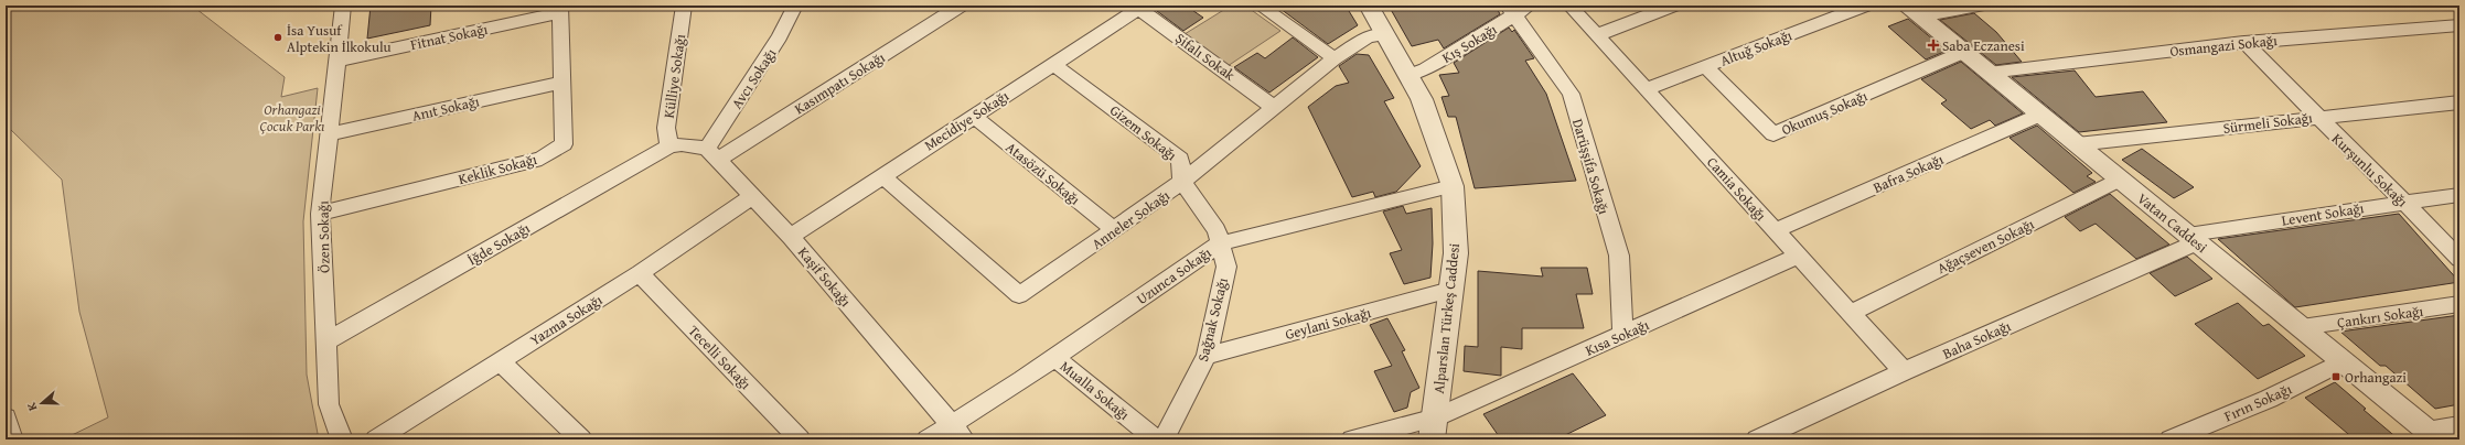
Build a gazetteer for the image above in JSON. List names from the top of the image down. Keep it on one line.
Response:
{"streets":{"street":["Fitnat Sokağı","Kış Sokağı","Osmangazi Sokağı","Altuğ Sokağı","Şifalı Sokak","Külliye Sokağı","Avcı Sokağı","Kasımpatı Sokağı","Anıt Sokağı","Okumuş Sokağı","Mecidiye Sokağı","Sürmeli Sokağı","Gizem Sokağı","Darüşşifa Sokağı","Keklik Sokağı","Kurşunlu Sokağı","Atasözü Sokağı","Bafra Sokağı","Camia Sokağı","Levent Sokağı","Anneler Sokağı","Vatan Caddesi","Özen Sokağı","İğde Sokağı","Ağaçseven Sokağı","Uzunca Sokağı","Kaşif Sokağı","Çankırı Sokağı","Alparslan Türkeş Caddesi","Yazma Sokağı","Sağnak Sokağı","Geylani Sokağı","Kısa Sokağı","Baha Sokağı","Tecelli Sokağı","Mualla Sokağı","Fırın Sokağı"]},"crossings":[["Fitnat Sokağı","Keklik Sokağı"],["Fitnat Sokağı","Özen Sokağı"],["Kış Sokağı","Darüşşifa Sokağı"],["Kış Sokağı","Alparslan Türkeş Caddesi"],["Osmangazi Sokağı","Kurşunlu Sokağı"],["Osmangazi Sokağı","Vatan Caddesi"],["Altuğ Sokağı","Okumuş Sokağı"],["Altuğ Sokağı","Camia Sokağı"],["Şifalı Sokak","Mecidiye Sokağı"],["Şifalı Sokak","Anneler Sokağı"],["Külliye Sokağı","İğde Sokağı"],["Avcı Sokağı","Kasımpatı Sokağı"],["Avcı Sokağı","Kaşif Sokağı"],["Kasımpatı Sokağı","Kaşif Sokağı"],["Anıt Sokağı","Keklik Sokağı"],["Anıt Sokağı","Özen Sokağı"],["Okumuş Sokağı","Vatan Caddesi"],["Mecidiye Sokağı","Gizem Sokağı"],["Mecidiye Sokağı","Atasözü Sokağı"],["Mecidiye Sokağı","Anneler Sokağı"],["Mecidiye Sokağı","Kaşif Sokağı"],["Sürmeli Sokağı","Kurşunlu Sokağı"],["Sürmeli Sokağı","Vatan Caddesi"],["Gizem Sokağı","Anneler Sokağı"],["Gizem Sokağı","Uzunca Sokağı"],["Gizem Sokağı","Sağnak Sokağı"],["Darüşşifa Sokağı","Kısa Sokağı"],["Keklik Sokağı","Özen Sokağı"],["Kurşunlu Sokağı","Levent Sokağı"],["Atasözü Sokağı","Anneler Sokağı"],["Bafra Sokağı","Camia Sokağı"],["Bafra Sokağı","Vatan Caddesi"],["Camia Sokağı","Ağaçseven Sokağı"],["Camia Sokağı","Kısa Sokağı"],["Camia Sokağı","Baha Sokağı"],["Levent Sokağı","Vatan Caddesi"],["Levent Sokağı","Baha Sokağı"],["Anneler Sokağı","Alparslan Türkeş Caddesi"],["Vatan Caddesi","Ağaçseven Sokağı"],["Vatan Caddesi","Çankırı Sokağı"],["Vatan Caddesi","Baha Sokağı"],["Vatan Caddesi","Fırın Sokağı"],["Özen Sokağı","İğde Sokağı"],["Uzunca Sokağı","Kaşif Sokağı"],["Uzunca Sokağı","Alparslan Türkeş Caddesi"],["Uzunca Sokağı","Sağnak Sokağı"],["Uzunca Sokağı","Mualla Sokağı"],["Kaşif Sokağı","Yazma Sokağı"],["Alparslan Türkeş Caddesi","Geylani Sokağı"],["Alparslan Türkeş Caddesi","Kısa Sokağı"],["Yazma Sokağı","Tecelli Sokağı"],["Sağnak Sokağı","Geylani Sokağı"]],"parks":["Orhangazi Çocuk Parkı"],"places":{"other":["İsa Yusuf Alptekin İlkokulu"],"health":["Saba Eczanesi"],"transit":["Orhangazi"]},"north":"left"}
